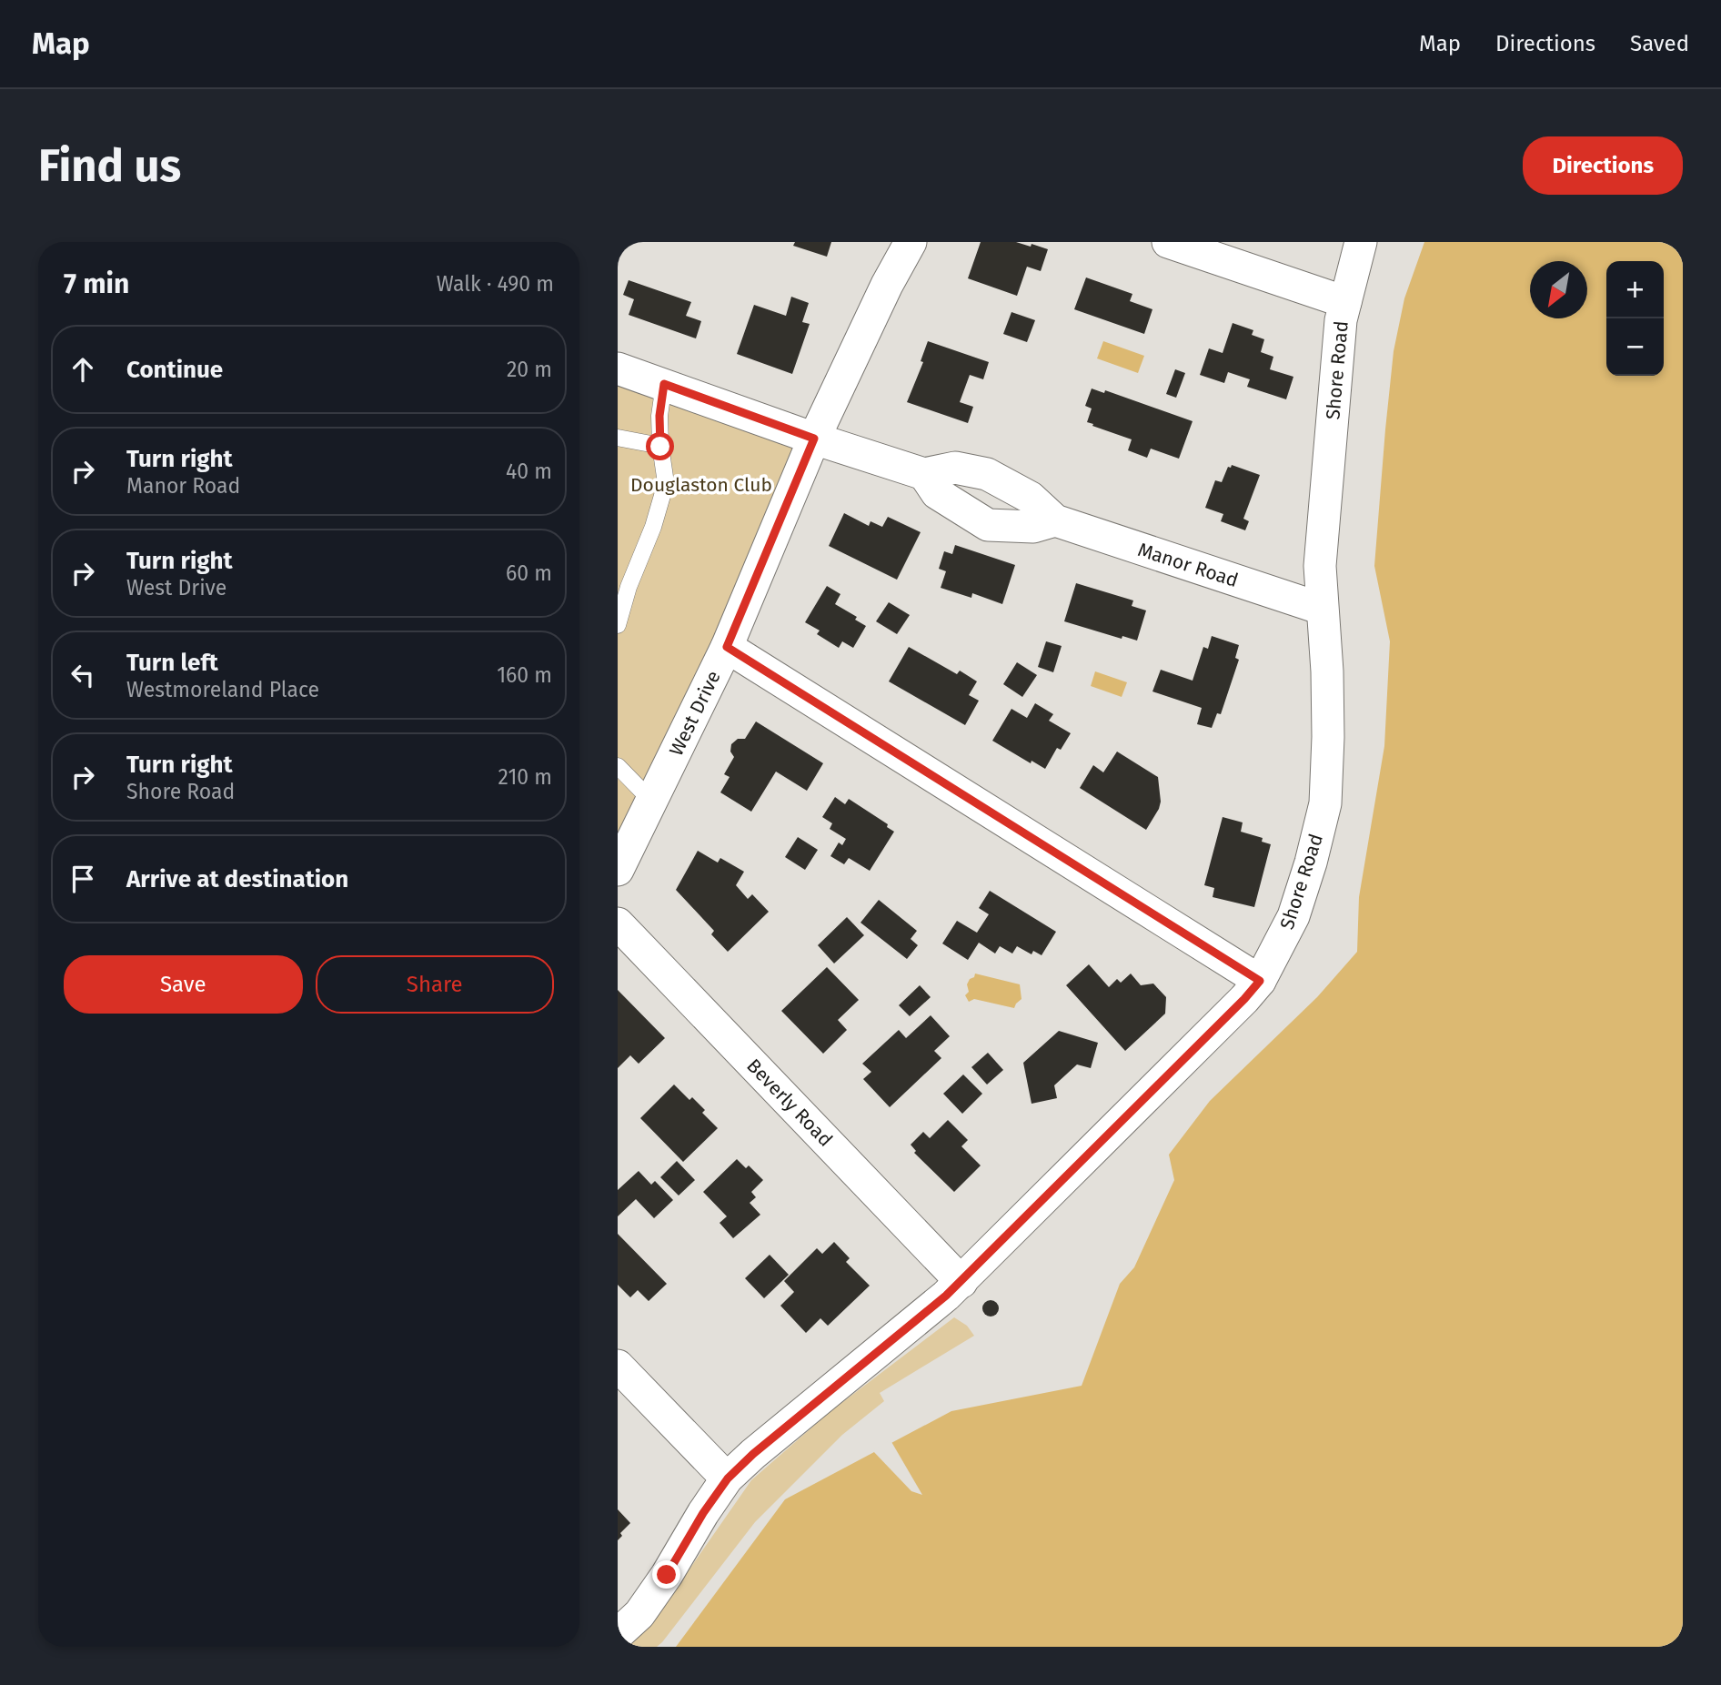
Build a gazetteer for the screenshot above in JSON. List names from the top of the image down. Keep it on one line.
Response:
{"streets":{"street":["Shore Road","Manor Road","West Drive","Beverly Road"]},"crossings":[["Shore Road","Manor Road"],["Shore Road","Beverly Road"],["Manor Road","West Drive"]],"parks":["Douglaston Club"],"north":"bottom left","page":{"header":"Map","nav":["Map","Directions","Saved"],"buttons":["Directions",["Save","Share"]],"title":"Find us","heading":["7 min","Walk · 490 m"],"map_buttons":["+","−"],"list":[["Continue","20 m"],["Turn right","Manor Road","40 m"],["Turn right","West Drive","60 m"],["Turn left","Westmoreland Place","160 m"],["Turn right","Shore Road","210 m"],"Arrive at destination"]}}
